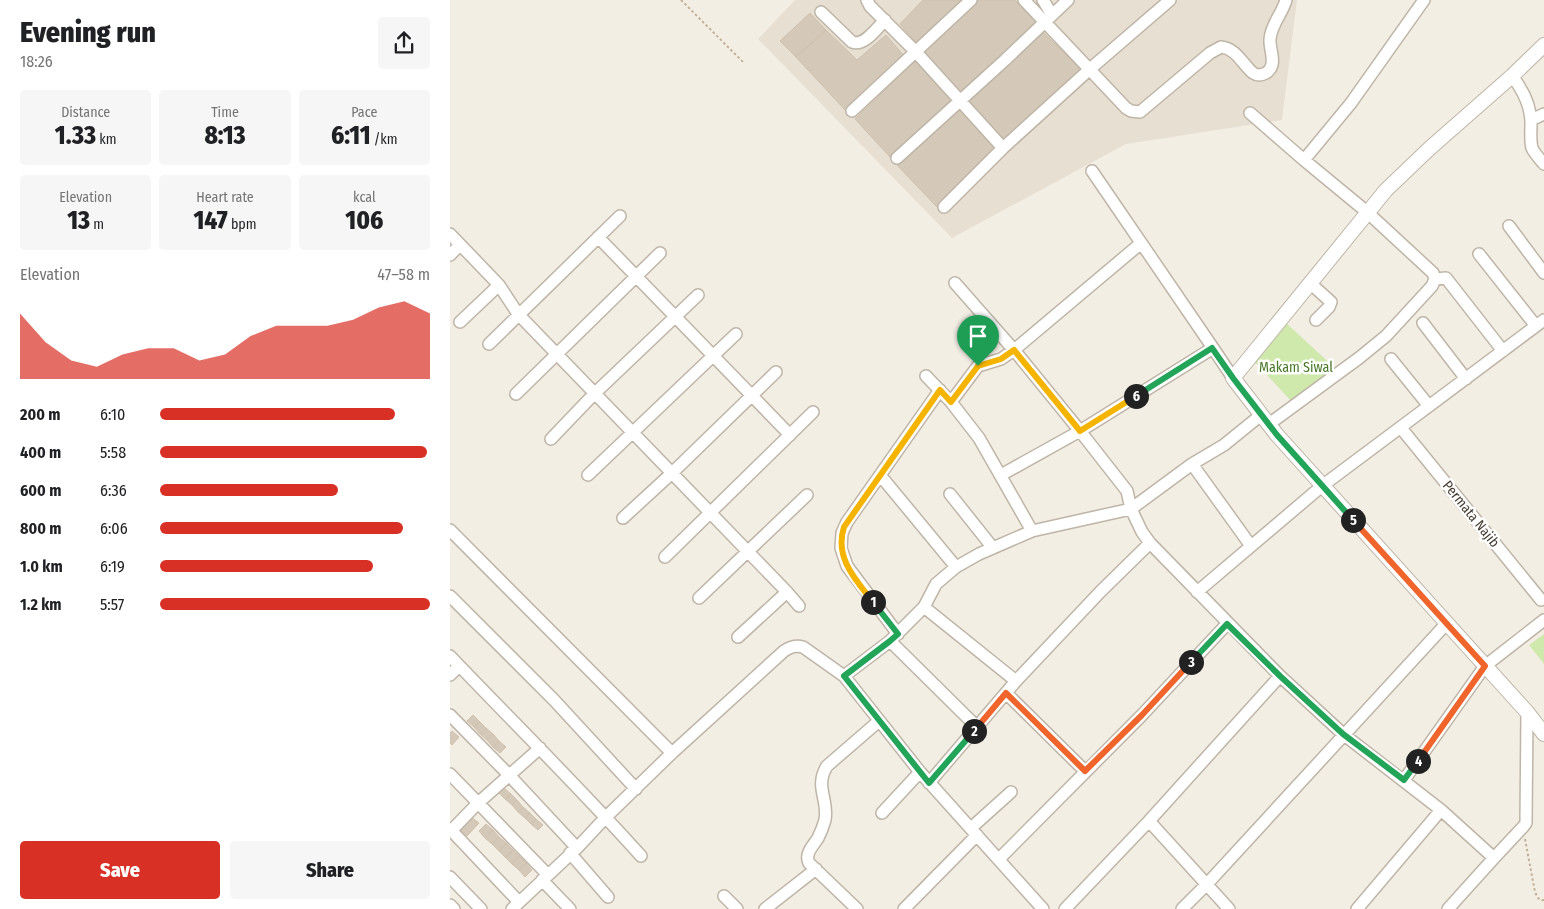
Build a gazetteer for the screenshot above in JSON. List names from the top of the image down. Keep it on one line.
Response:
{"streets":{"street":["Permata Najib"]},"parks":["Makam Siwal"],"page":{"heading":["Evening run","18:26"],"stats":[["Distance","1.33 km"],["Time","8:13"],["Pace","6:11 /km"],["Elevation","13 m"],["Heart rate","147 bpm"],["kcal","106"]],"chart":["Elevation","47–58 m"],"pins":["6","5","1","3","2","4"],"list":[{"name":"200 m","note":"6:10"},{"name":"400 m","note":"5:58"},{"name":"600 m","note":"6:36"},{"name":"800 m","note":"6:06"},{"name":"1.0 km","note":"6:19"},{"name":"1.2 km","note":"5:57"}],"buttons":["Save","Share"]}}
